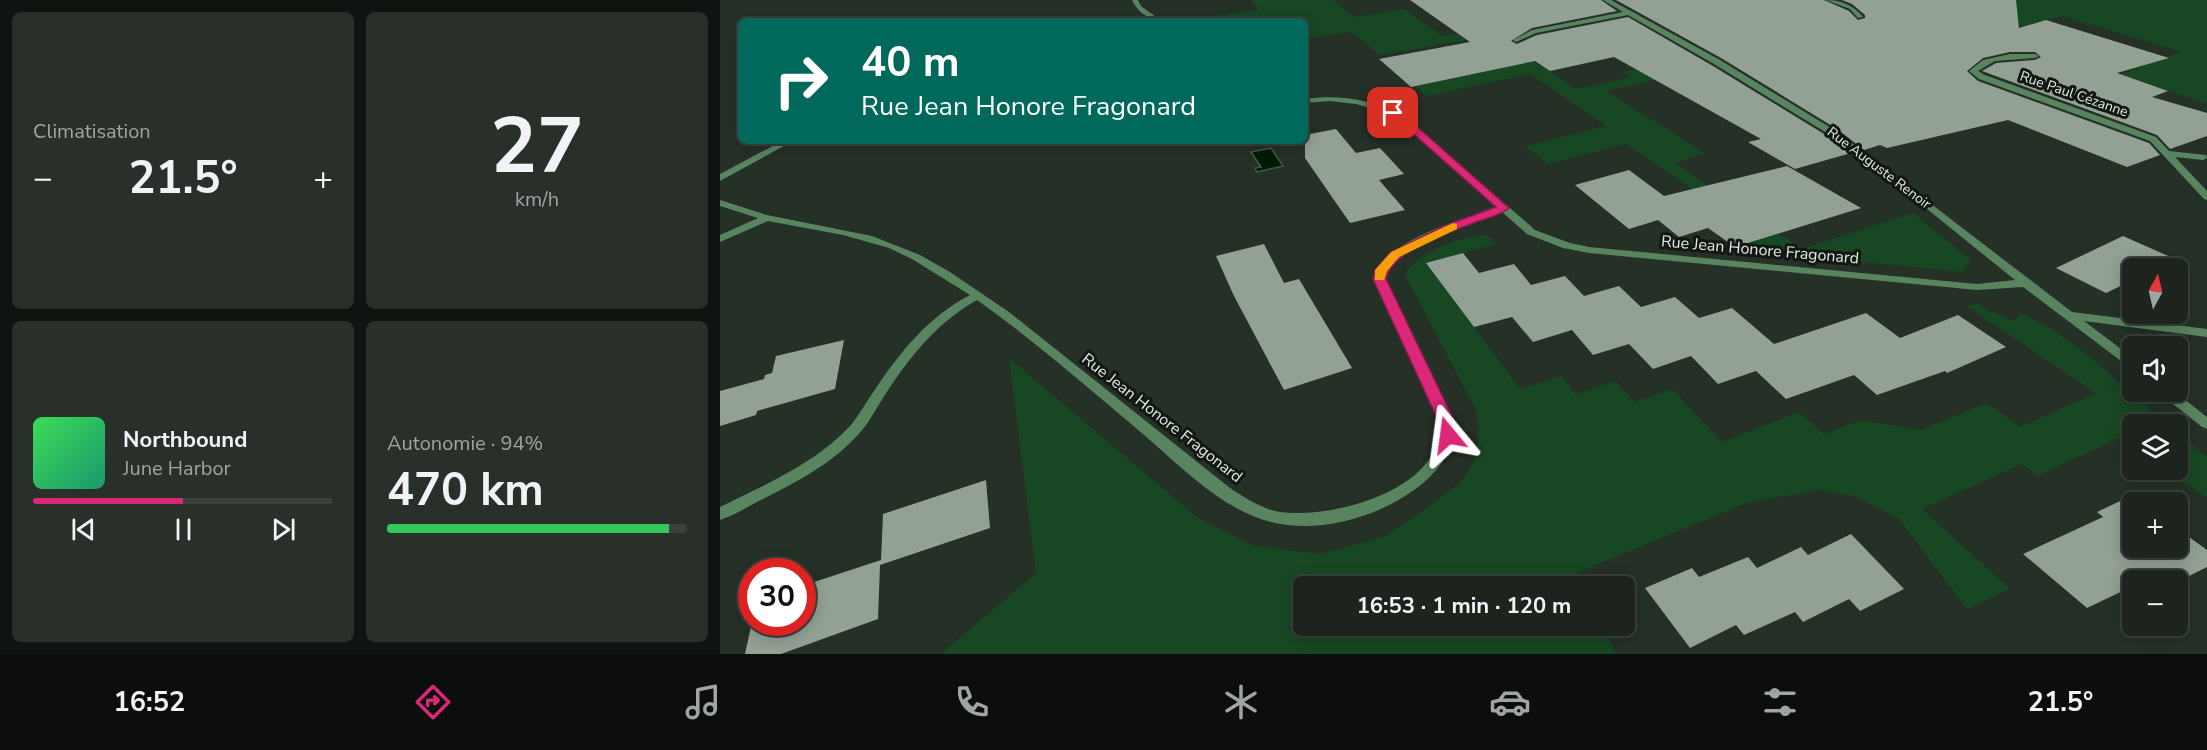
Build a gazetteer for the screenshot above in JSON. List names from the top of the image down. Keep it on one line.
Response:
{"streets":{"street":["Rue Paul Cézanne","Rue Auguste Renoir","Rue Jean Honore Fragonard"]},"crossings":[["Rue Auguste Renoir","Rue Jean Honore Fragonard"]],"north":"top","page":{"tile":["Climatisation",["27","km/h"],["Autonomie · 94%","470 km"]],"turn":["40 m","Rue Jean Honore Fragonard"],"heat":["−","21.5°","+"],"map_buttons":["+","−"],"song":["Northbound","June Harbor"],"limit":"30","trip":"16:53 · 1 min · 120 m","tabs":["16:52","21.5°"]}}
